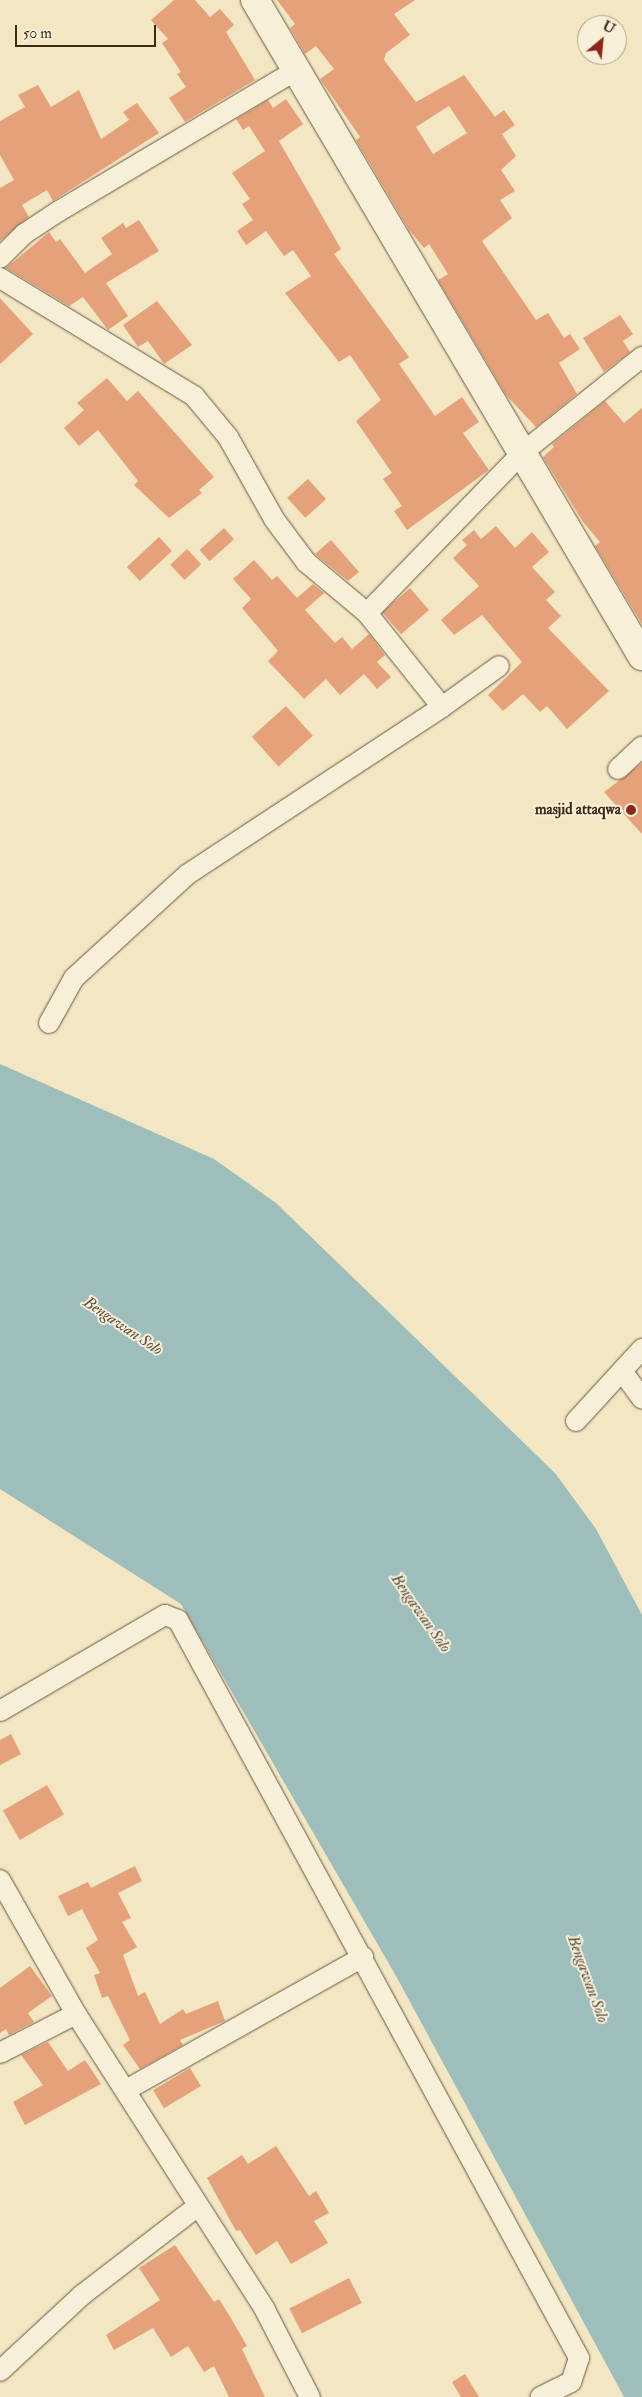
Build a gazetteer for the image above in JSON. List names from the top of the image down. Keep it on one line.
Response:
{"water":["Bengawan Solo"],"places":["masjid attaqwa"],"scale_bar":"50 m","north":"top right"}
